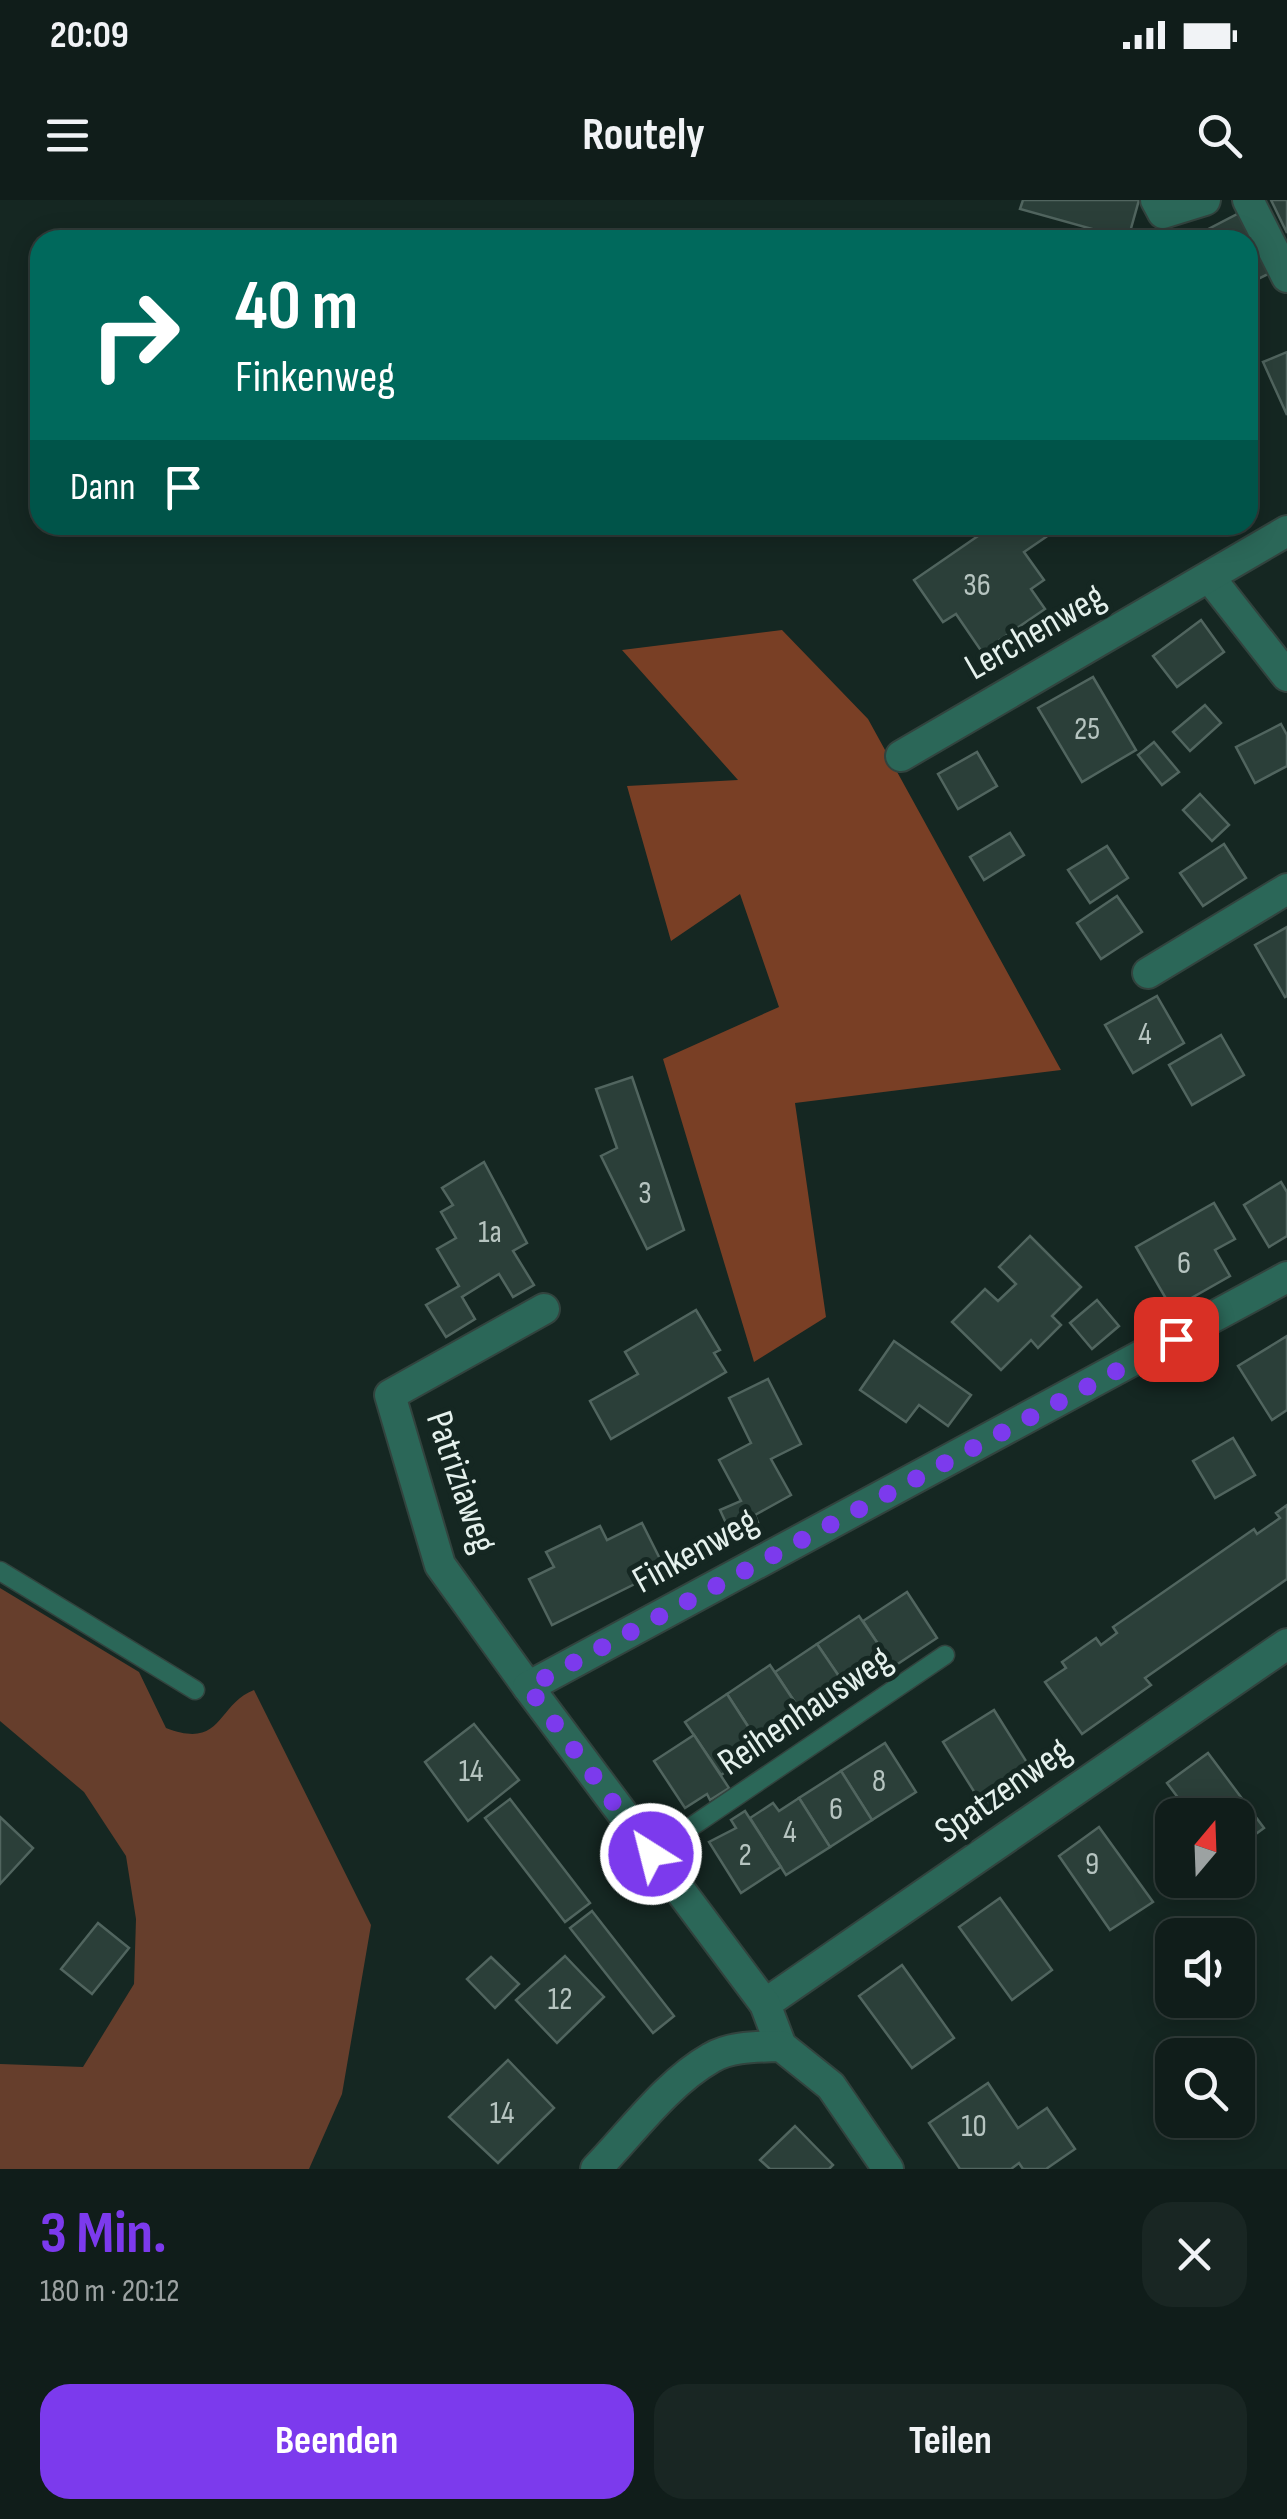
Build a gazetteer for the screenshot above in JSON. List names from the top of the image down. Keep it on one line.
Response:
{"streets":{"street":["Lerchenweg","Patriziaweg","Finkenweg","Spatzenweg"],"lane":["Reihenhausweg"]},"crossings":[["Patriziaweg","Finkenweg"]],"house_numbers":["36","25","4","3","1a","6","14","8","6","4","2","9","12","14","10"],"north":"top","page":{"status":"20:09","header":"Routely","turn":["40 m","Finkenweg"],"then":"Dann","heading":["3 Min.","180 m · 20:12"],"buttons":["Beenden","Teilen"]}}
